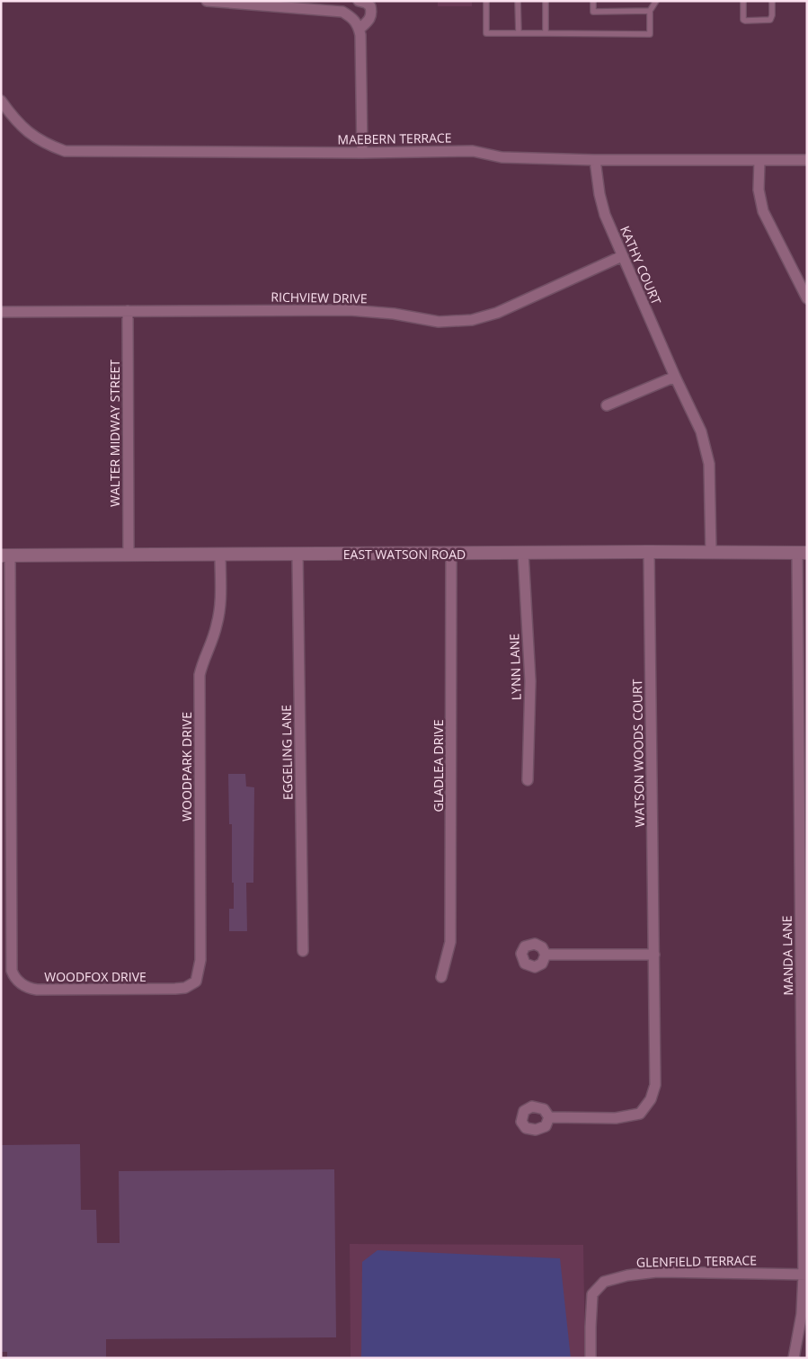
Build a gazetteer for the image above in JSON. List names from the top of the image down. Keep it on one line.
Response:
{"streets":{"street":["MAEBERN TERRACE","KATHY COURT","RICHVIEW DRIVE","WALTER MIDWAY STREET","EAST WATSON ROAD","LYNN LANE","EGGELING LANE","WATSON WOODS COURT","GLADLEA DRIVE","WOODPARK DRIVE","MANDA LANE","WOODFOX DRIVE","GLENFIELD TERRACE"]},"crossings":[["MAEBERN TERRACE","KATHY COURT"],["KATHY COURT","RICHVIEW DRIVE"],["KATHY COURT","EAST WATSON ROAD"],["RICHVIEW DRIVE","WALTER MIDWAY STREET"],["WALTER MIDWAY STREET","EAST WATSON ROAD"],["EAST WATSON ROAD","LYNN LANE"],["EAST WATSON ROAD","EGGELING LANE"],["EAST WATSON ROAD","WATSON WOODS COURT"],["EAST WATSON ROAD","GLADLEA DRIVE"],["EAST WATSON ROAD","WOODPARK DRIVE"],["EAST WATSON ROAD","MANDA LANE"],["EAST WATSON ROAD","WOODFOX DRIVE"],["WOODPARK DRIVE","WOODFOX DRIVE"],["MANDA LANE","GLENFIELD TERRACE"]]}
